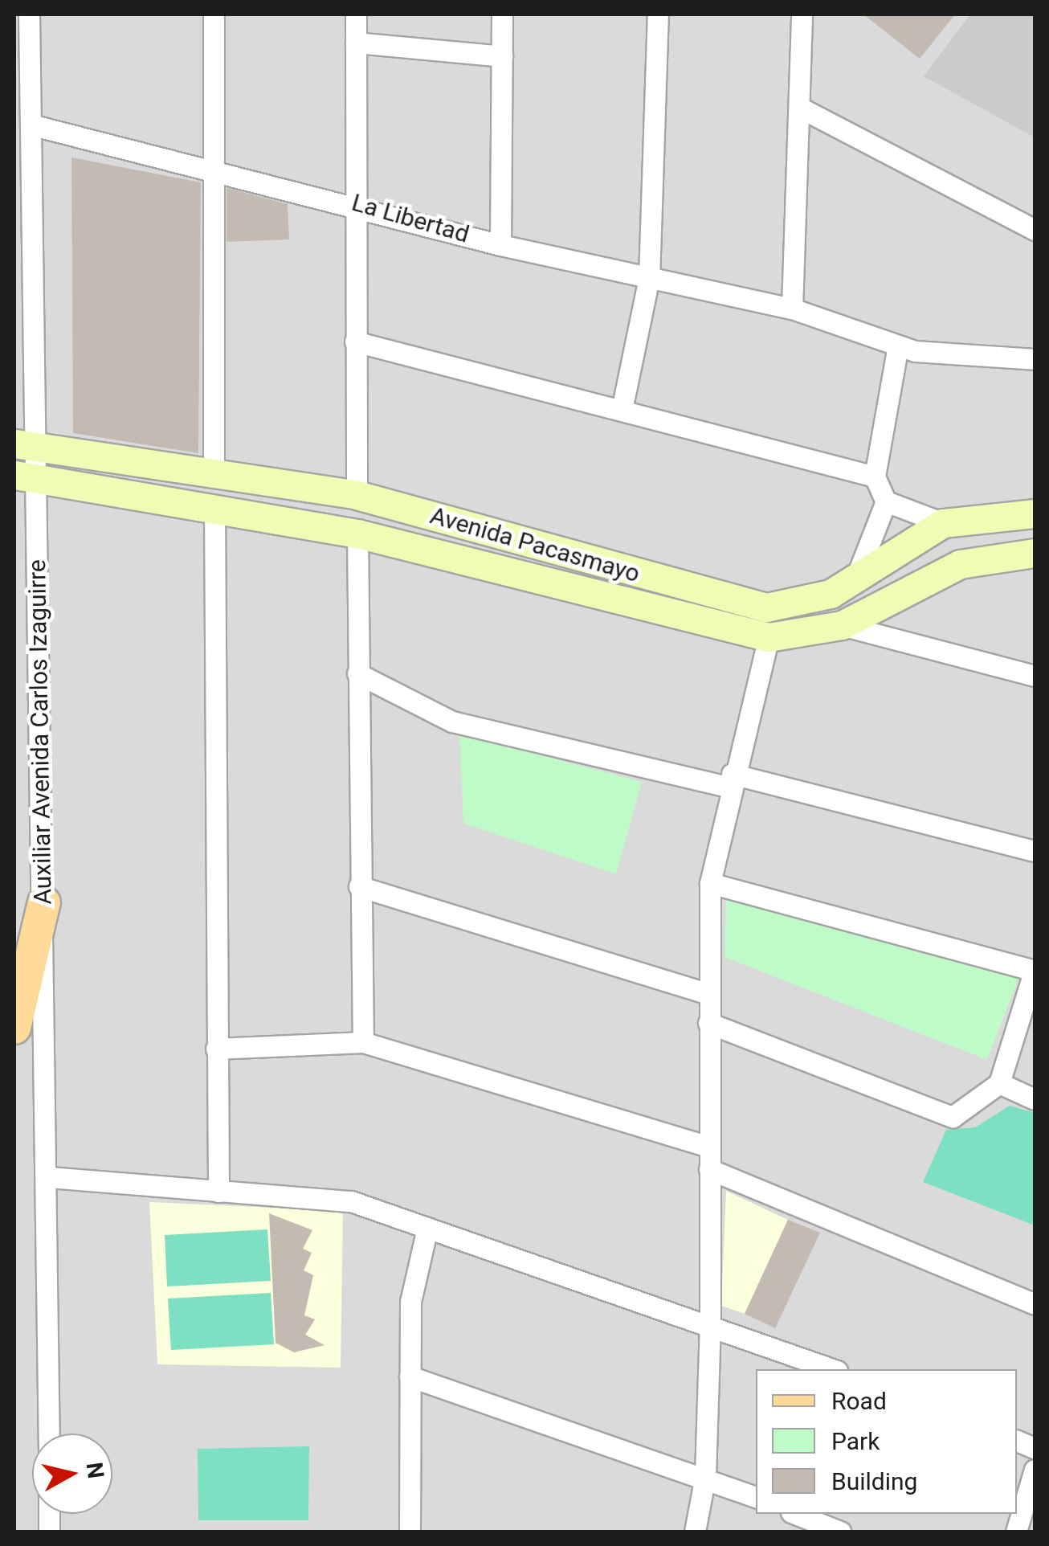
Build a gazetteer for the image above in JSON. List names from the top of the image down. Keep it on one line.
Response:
{"streets":{"main road":["Avenida Pacasmayo"],"street":["La Libertad","Auxiliar Avenida Carlos Izaguirre"]},"crossings":[["La Libertad","Auxiliar Avenida Carlos Izaguirre"],["Avenida Pacasmayo","Auxiliar Avenida Carlos Izaguirre"]],"legend":["Road","Park","Building"],"north":"right"}
